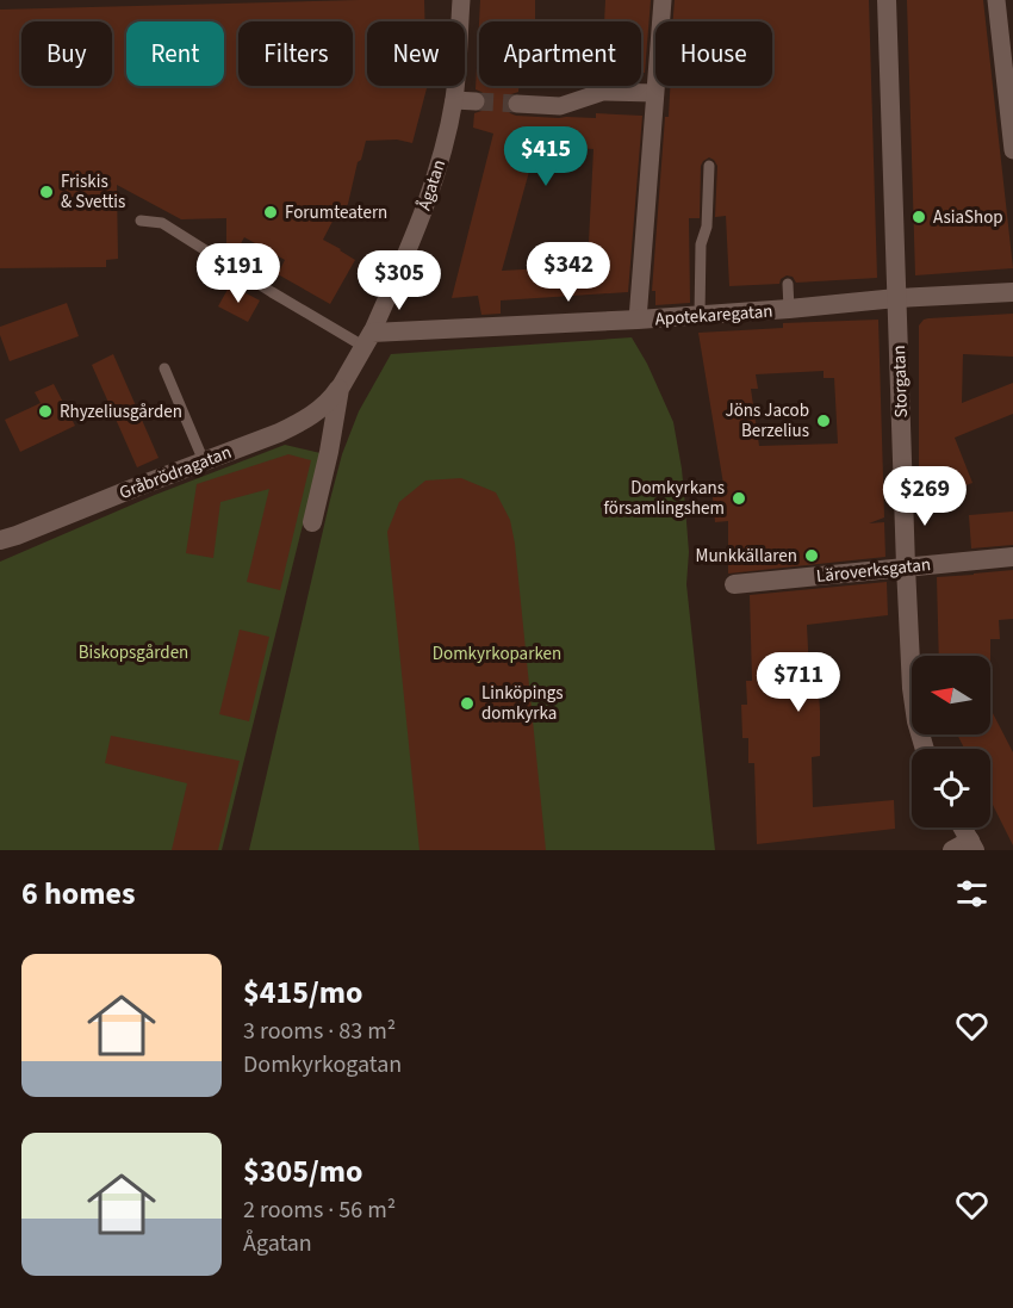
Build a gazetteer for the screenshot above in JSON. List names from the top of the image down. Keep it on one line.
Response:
{"streets":{"street":["Ågatan","Apotekaregatan","Storgatan","Gråbrödragatan","Läroverksgatan"]},"crossings":[["Ågatan","Apotekaregatan"],["Ågatan","Gråbrödragatan"],["Apotekaregatan","Storgatan"],["Storgatan","Läroverksgatan"]],"parks":["Biskopsgården","Domkyrkoparken"],"places":["Friskis & Svettis","Forumteatern","AsiaShop","Rhyzeliusgården","Jöns Jacob Berzelius","Domkyrkans församlingshem","Munkkällaren","Linköpings domkyrka"],"north":"left","page":{"chip":["Buy","Rent","Filters","New","Apartment","House"],"price":["$415","$342","$191","$305","$269","$711"],"heading":"6 homes","list":[{"name":"$415/mo","note":"3 rooms · 83 m² · Domkyrkogatan"},{"name":"$305/mo","note":"2 rooms · 56 m² · Ågatan"}]}}
